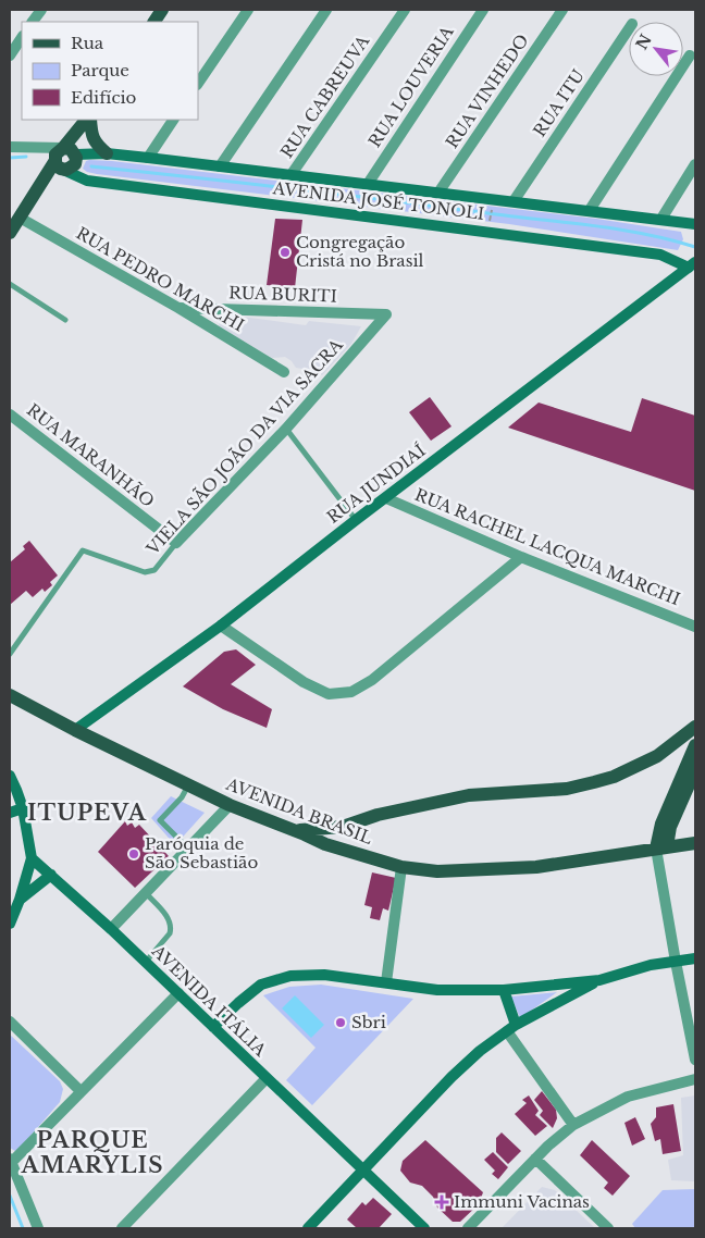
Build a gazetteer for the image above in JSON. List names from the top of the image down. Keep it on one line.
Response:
{"streets":{"main road":["AVENIDA JOSÉ TONOLI","RUA JUNDIAÍ","AVENIDA BRASIL","AVENIDA ITÁLIA"],"street":["RUA LOUVERIA","RUA VINHEDO","RUA CABREUVA","RUA ITU","RUA PEDRO MARCHI","RUA BURITI","VIELA SÃO JOÃO DA VIA SACRA","RUA MARANHÃO","RUA RACHEL LACQUA MARCHI"]},"crossings":[["RUA LOUVERIA","AVENIDA JOSÉ TONOLI"],["RUA VINHEDO","AVENIDA JOSÉ TONOLI"],["RUA CABREUVA","AVENIDA JOSÉ TONOLI"],["RUA ITU","AVENIDA JOSÉ TONOLI"],["AVENIDA JOSÉ TONOLI","RUA JUNDIAÍ"],["RUA PEDRO MARCHI","RUA BURITI"],["RUA BURITI","VIELA SÃO JOÃO DA VIA SACRA"],["VIELA SÃO JOÃO DA VIA SACRA","RUA MARANHÃO"],["RUA JUNDIAÍ","RUA RACHEL LACQUA MARCHI"],["RUA JUNDIAÍ","AVENIDA BRASIL"]],"districts":["ITUPEVA","PARQUE AMARYLIS"],"places":{"other":["Congregação Cristá no Brasil","Paróquia de São Sebastião","Sbri"],"health":["Immuni Vacinas"]},"legend":["Rua","Parque","Edifício"],"north":"top left"}
